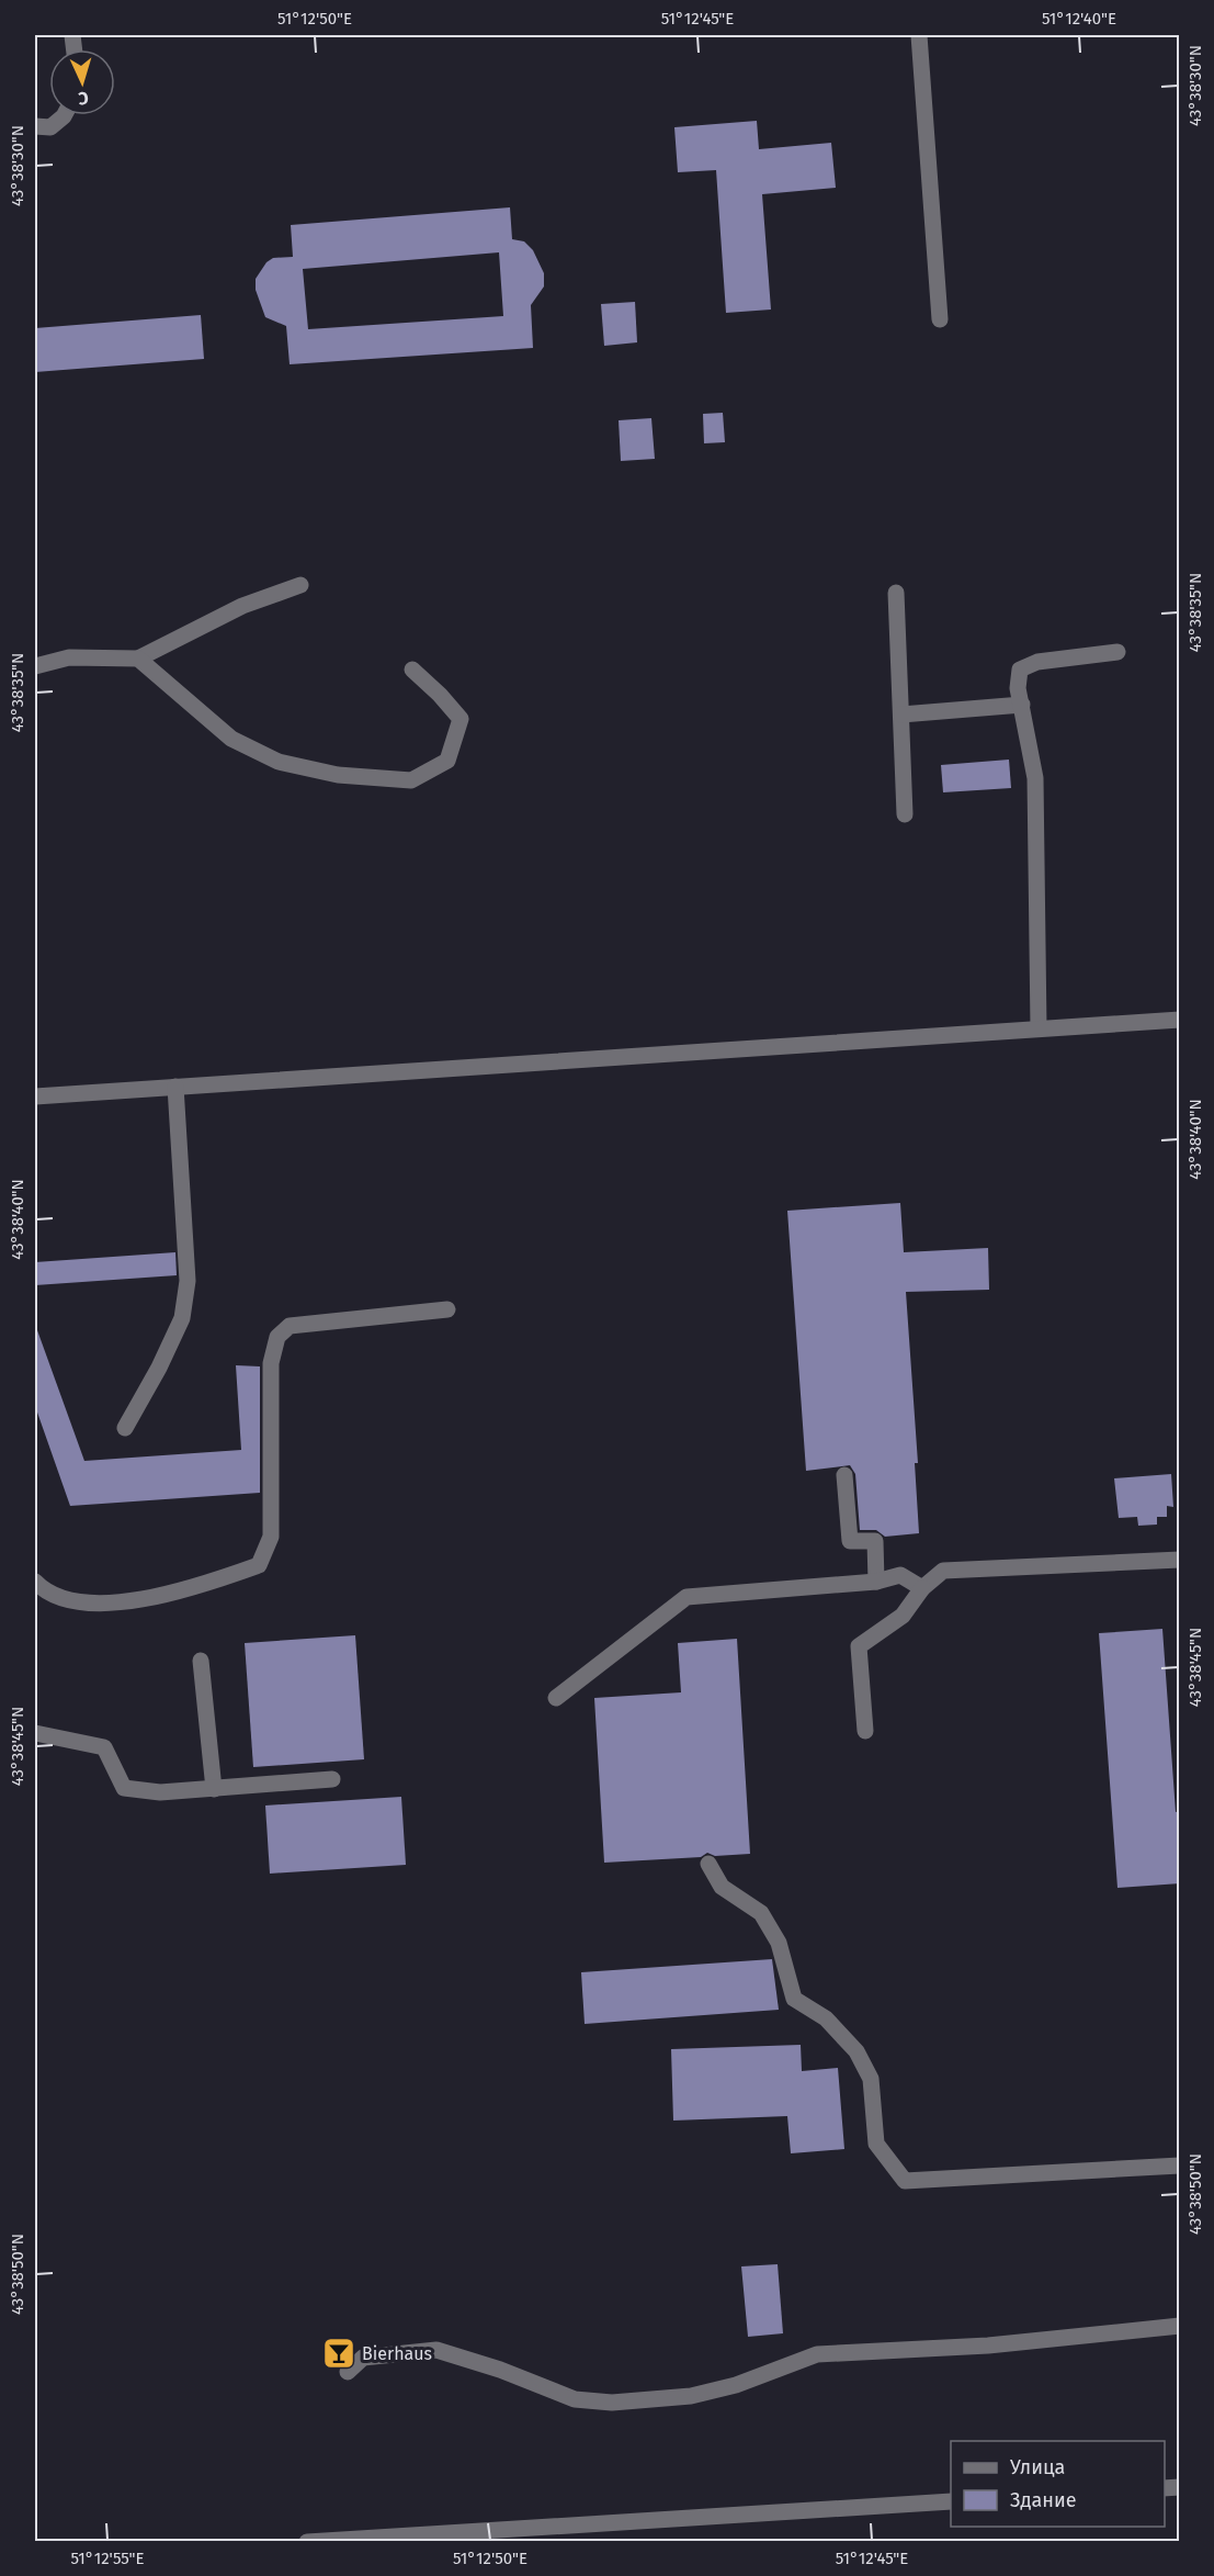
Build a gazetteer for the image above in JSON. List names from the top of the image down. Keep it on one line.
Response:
{"places":{"bar":["Bierhaus"]},"legend":["Улица","Здание"],"north":"bottom","coordinates":["51°12'50\"E","51°12'45\"E","51°12'40\"E","43°38'30\"N","43°38'35\"N","43°38'40\"N","43°38'45\"N","43°38'50\"N","51°12'55\"E"]}
